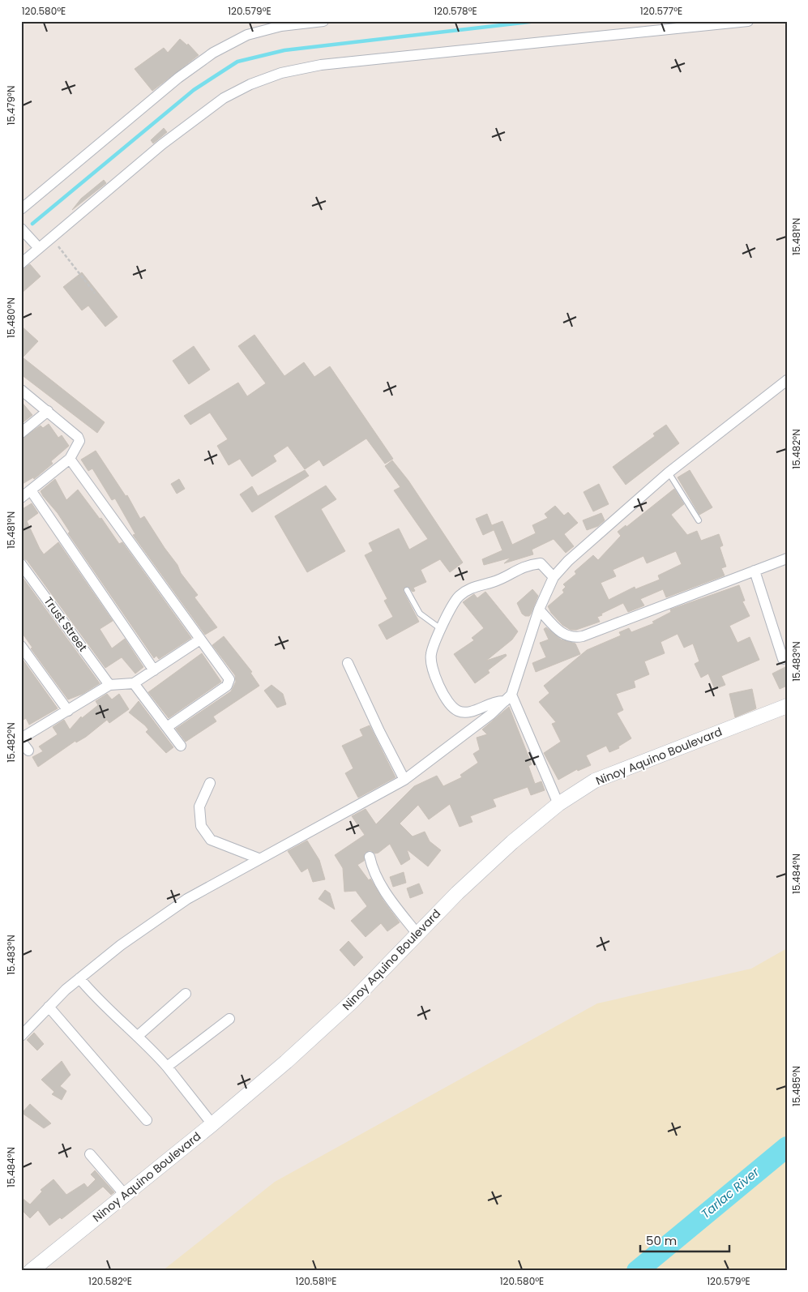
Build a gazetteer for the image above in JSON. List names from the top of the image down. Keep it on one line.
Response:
{"streets":{"main road":["Ninoy Aquino Boulevard"],"street":["Trust Street"]},"water":["Tarlac River"],"scale_bar":"50 m","coordinates":["120.580°E","120.579°E","120.578°E","120.577°E","15.479°N","15.481°N","15.480°N","15.482°N","15.483°N","15.484°N","15.485°N","120.582°E","120.581°E"]}
